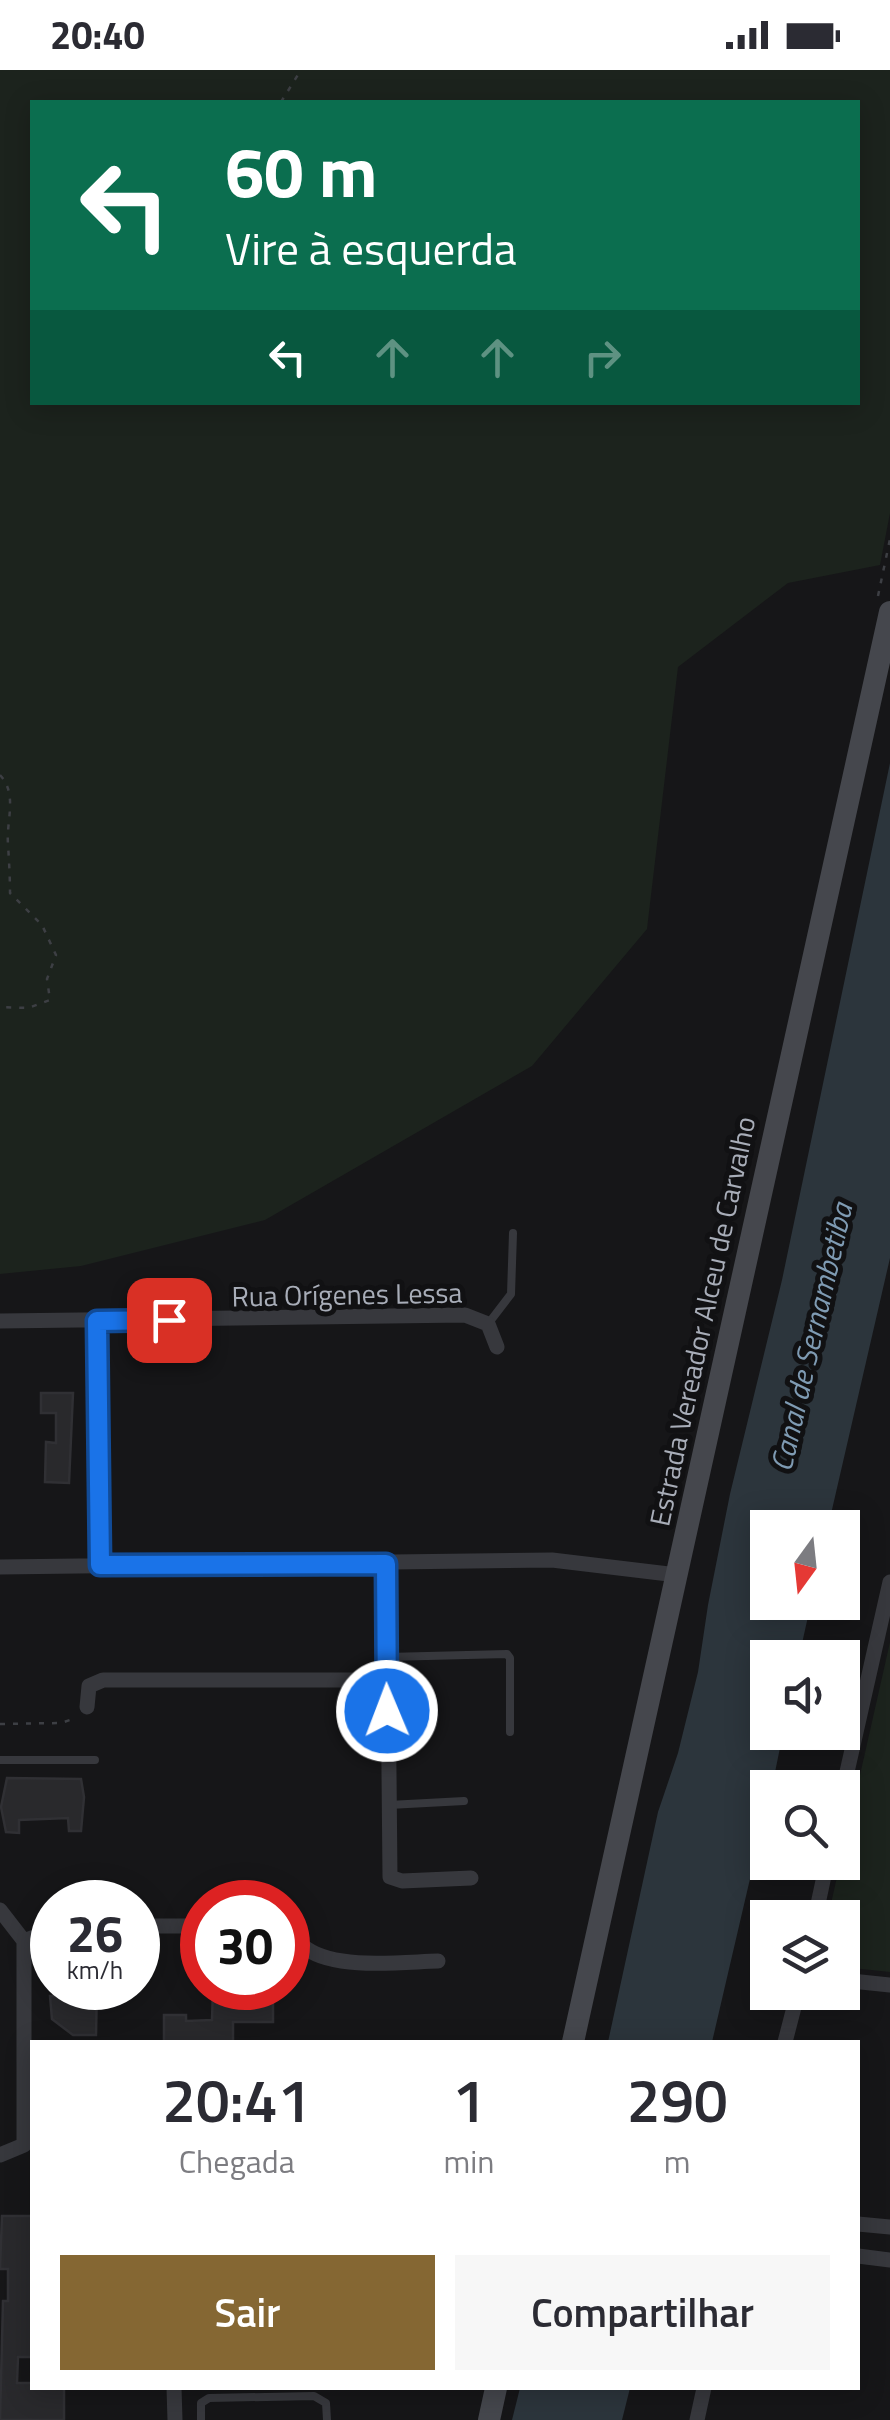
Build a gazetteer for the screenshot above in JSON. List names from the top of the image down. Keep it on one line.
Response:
{"streets":{"street":["Rua Orígenes Lessa","Estrada Vereador Alceu de Carvalho"]},"water":["Canal de Sernambetiba"],"north":"bottom","page":{"status":"20:40","turn":["60 m","Vire à esquerda"],"speed":"26 km/h","limit":"30","eta":["20:41","Chegada","1","min","290","m"],"buttons":["Sair","Compartilhar"]}}
